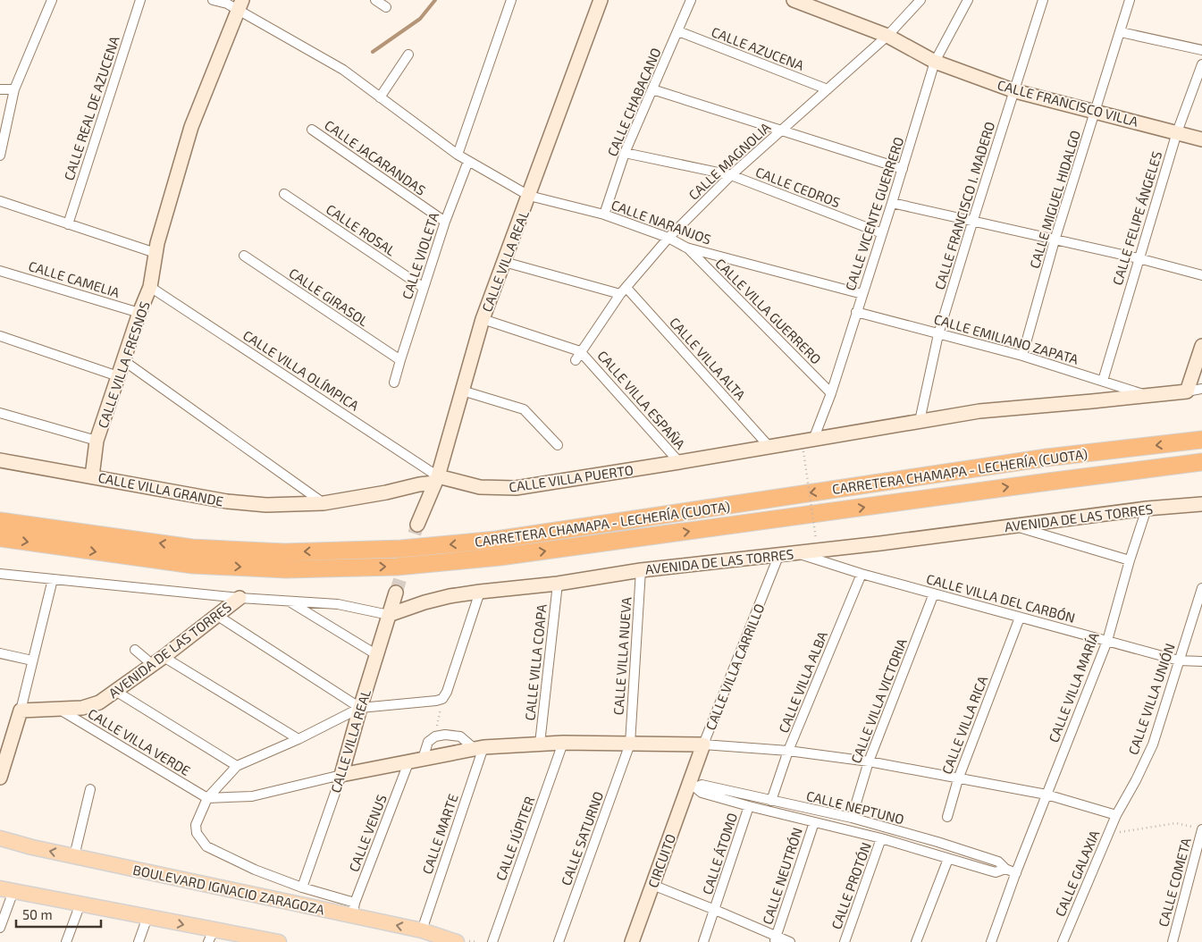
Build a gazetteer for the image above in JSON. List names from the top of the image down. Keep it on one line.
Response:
{"streets":{"highway":["CARRETERA CHAMAPA - LECHERÍA (CUOTA)"],"main road":["BOULEVARD IGNACIO ZARAGOZA"],"street":["CALLE AZUCENA","CALLE CHABACANO","CALLE FRANCISCO VILLA","CALLE REAL DE AZUCENA","CALLE JACARANDAS","CALLE MAGNOLIA","CALLE CEDROS","CALLE MIGUEL HIDALGO","CALLE FRANCISCO I. MADERO","CALLE VICENTE GUERRERO","CALLE FELIPE ÁNGELES","CALLE NARANJOS","CALLE ROSAL","CALLE VIOLETA","CALLE VILLA REAL","CALLE CAMELIA","CALLE GIRASOL","CALLE VILLA GUERRERO","CALLE EMILIANO ZAPATA","CALLE VILLA ALTA","CALLE VILLA FRESNOS","CALLE VILLA OLÍMPICA","CALLE VILLA ESPAÑA","CALLE VILLA PUERTO","CALLE VILLA GRANDE","AVENIDA DE LAS TORRES","CALLE VILLA DEL CARBÓN","CALLE VILLA NUEVA","CALLE VILLA COAPA","CALLE VILLA CARRILLO","CALLE VILLA ALBA","CALLE VILLA MARÍA","CALLE VILLA UNIÓN","CALLE VILLA VICTORIA","CALLE VILLA RICA","CALLE VILLA VERDE","CALLE NEPTUNO","CALLE VENUS","CALLE MARTE","CALLE JÚPITER","CALLE SATURNO","CALLE ÁTOMO","CIRCUITO","CALLE GALAXIA","CALLE NEUTRÓN","CALLE COMETA","CALLE PROTÓN"]},"crossings":[["CALLE AZUCENA","CALLE CHABACANO"],["CALLE AZUCENA","CALLE MAGNOLIA"],["CALLE CHABACANO","CALLE CEDROS"],["CALLE CHABACANO","CALLE NARANJOS"],["CALLE FRANCISCO VILLA","CALLE MAGNOLIA"],["CALLE FRANCISCO VILLA","CALLE MIGUEL HIDALGO"],["CALLE FRANCISCO VILLA","CALLE FRANCISCO I. MADERO"],["CALLE FRANCISCO VILLA","CALLE VICENTE GUERRERO"],["CALLE FRANCISCO VILLA","CALLE FELIPE ÁNGELES"],["CALLE JACARANDAS","CALLE VIOLETA"],["CALLE MAGNOLIA","CALLE CEDROS"],["CALLE MAGNOLIA","CALLE NARANJOS"],["CALLE MAGNOLIA","CALLE VILLA ALTA"],["CALLE MAGNOLIA","CALLE VILLA ESPAÑA"],["CALLE CEDROS","CALLE VICENTE GUERRERO"],["CALLE MIGUEL HIDALGO","CALLE EMILIANO ZAPATA"],["CALLE FRANCISCO I. MADERO","CALLE EMILIANO ZAPATA"],["CALLE FRANCISCO I. MADERO","CALLE VILLA PUERTO"],["CALLE VICENTE GUERRERO","CALLE NARANJOS"],["CALLE VICENTE GUERRERO","CALLE VILLA GUERRERO"],["CALLE VICENTE GUERRERO","CALLE EMILIANO ZAPATA"],["CALLE VICENTE GUERRERO","CALLE VILLA PUERTO"],["CALLE FELIPE ÁNGELES","CALLE EMILIANO ZAPATA"],["CALLE NARANJOS","CALLE VIOLETA"],["CALLE NARANJOS","CALLE VILLA REAL"],["CALLE NARANJOS","CALLE VILLA GUERRERO"],["CALLE NARANJOS","CALLE VILLA FRESNOS"],["CALLE ROSAL","CALLE VIOLETA"],["CALLE VIOLETA","CALLE GIRASOL"],["CALLE VILLA REAL","CALLE VILLA OLÍMPICA"],["CALLE VILLA REAL","CALLE VILLA ESPAÑA"],["CALLE VILLA REAL","CALLE VILLA PUERTO"],["CALLE VILLA REAL","CALLE VILLA GRANDE"],["CALLE VILLA REAL","AVENIDA DE LAS TORRES"],["CALLE CAMELIA","CALLE VILLA FRESNOS"],["CALLE VILLA ALTA","CALLE VILLA PUERTO"],["CALLE VILLA FRESNOS","CALLE VILLA OLÍMPICA"],["CALLE VILLA FRESNOS","CALLE VILLA GRANDE"],["CALLE VILLA OLÍMPICA","CALLE VILLA PUERTO"],["CALLE VILLA OLÍMPICA","CALLE VILLA GRANDE"],["CALLE VILLA ESPAÑA","CALLE VILLA PUERTO"],["CALLE VILLA PUERTO","CALLE VILLA GRANDE"],["AVENIDA DE LAS TORRES","CALLE VILLA DEL CARBÓN"],["AVENIDA DE LAS TORRES","CALLE VILLA NUEVA"],["AVENIDA DE LAS TORRES","CALLE VILLA COAPA"],["AVENIDA DE LAS TORRES","CALLE VILLA CARRILLO"],["AVENIDA DE LAS TORRES","CALLE VILLA MARÍA"],["AVENIDA DE LAS TORRES","CALLE VILLA VERDE"],["CALLE VILLA DEL CARBÓN","CALLE VILLA ALBA"],["CALLE VILLA DEL CARBÓN","CALLE VILLA MARÍA"],["CALLE VILLA DEL CARBÓN","CALLE VILLA UNIÓN"],["CALLE VILLA DEL CARBÓN","CALLE VILLA VICTORIA"],["CALLE VILLA DEL CARBÓN","CALLE VILLA RICA"],["CALLE VILLA NUEVA","CALLE SATURNO"],["CALLE VILLA CARRILLO","CALLE NEPTUNO"],["CALLE VILLA CARRILLO","CIRCUITO"],["CALLE VILLA ALBA","CALLE NEPTUNO"],["CALLE VILLA MARÍA","CALLE NEPTUNO"],["CALLE VILLA UNIÓN","CALLE GALAXIA"],["CALLE VILLA VICTORIA","CALLE NEPTUNO"],["CALLE NEPTUNO","CALLE ÁTOMO"],["CALLE NEPTUNO","CIRCUITO"],["CALLE NEPTUNO","CALLE NEUTRÓN"],["CALLE NEPTUNO","CALLE PROTÓN"],["CALLE VENUS","BOULEVARD IGNACIO ZARAGOZA"],["CALLE MARTE","BOULEVARD IGNACIO ZARAGOZA"]],"scale_bar":"50 m"}
